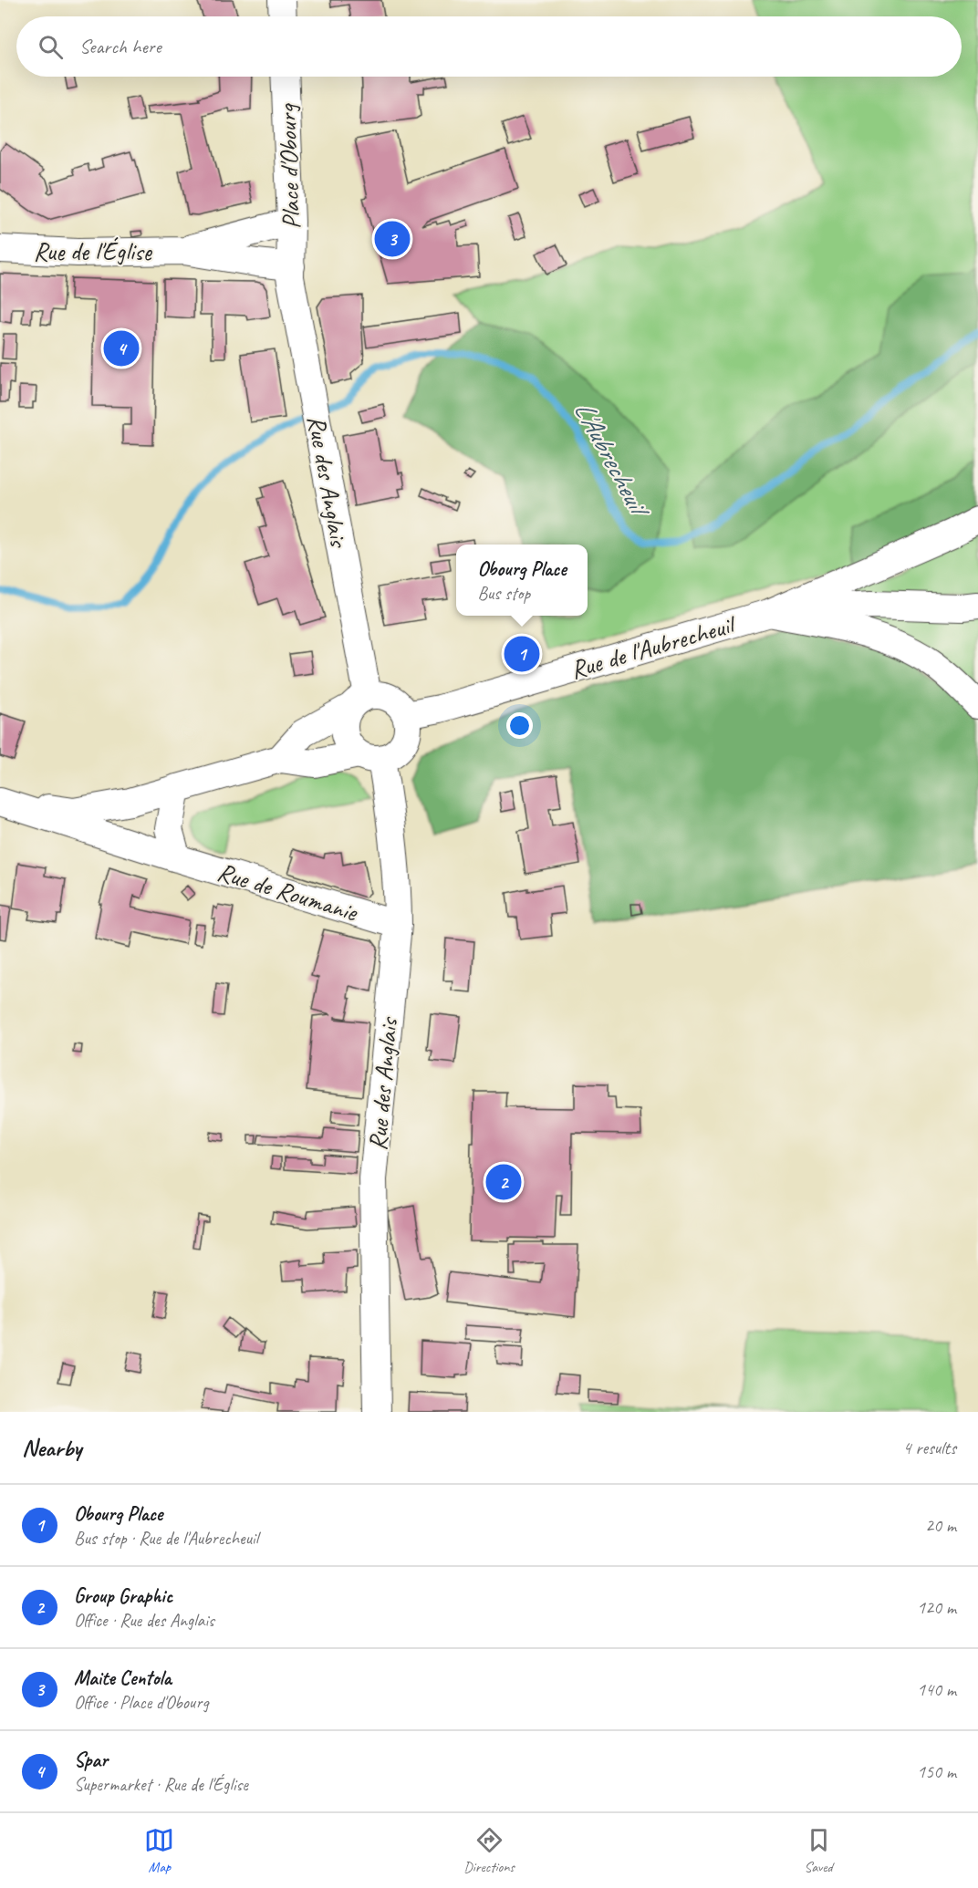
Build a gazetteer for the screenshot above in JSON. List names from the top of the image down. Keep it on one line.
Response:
{"streets":{"street":["Place d'Obourg","Rue de l'Église","Rue des Anglais","Rue de l'Aubrecheuil","Rue de Roumanie"]},"crossings":[["Place d'Obourg","Rue de l'Église"],["Place d'Obourg","Rue des Anglais"],["Rue de l'Église","Rue des Anglais"],["Rue des Anglais","Rue de l'Aubrecheuil"],["Rue des Anglais","Rue de Roumanie"],["Rue de l'Aubrecheuil","Rue de Roumanie"]],"water":["L'Aubrecheuil"],"page":{"search":"Search here","pins":["3","4","1","2"],"popup":["Obourg Place","Bus stop"],"heading":["Nearby","4 results"],"list":[{"mark":"1","name":"Obourg Place","note":"Bus stop · Rue de l'Aubrecheuil","value":"20 m"},{"mark":"2","name":"Group Graphic","note":"Office · Rue des Anglais","value":"120 m"},{"mark":"3","name":"Maite Centola","note":"Office · Place d'Obourg","value":"140 m"},{"mark":"4","name":"Spar","note":"Supermarket · Rue de l'Église","value":"150 m"}],"nav":["Map","Directions","Saved"]}}
